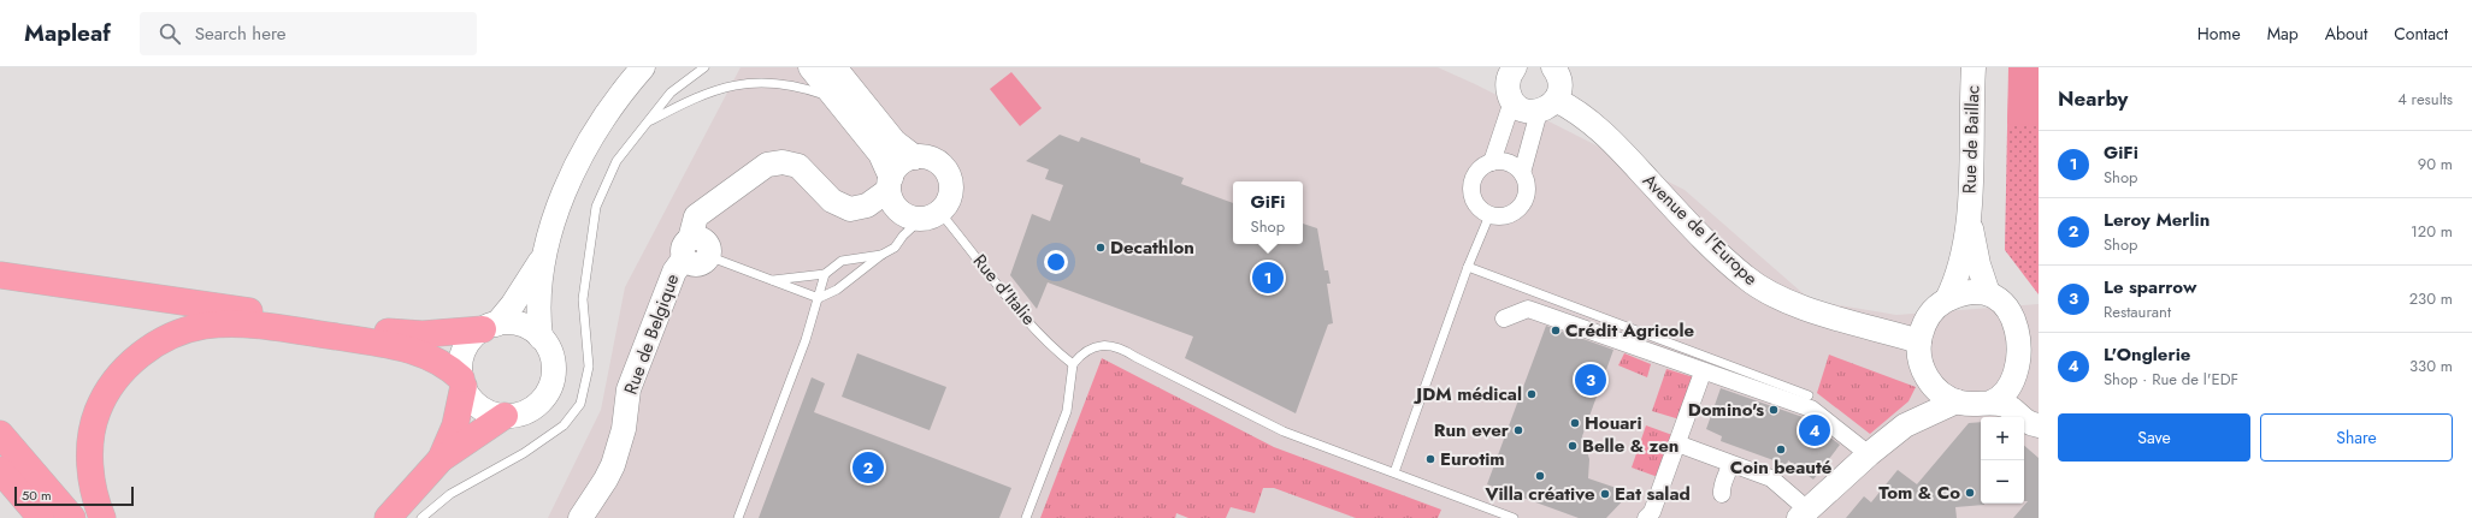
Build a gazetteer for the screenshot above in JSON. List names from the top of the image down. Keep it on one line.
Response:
{"streets":{"street":["Rue de Baillac","Avenue de l'Europe","Rue de Belgique"],"lane":["Rue d'Italie"]},"crossings":[["Rue de Baillac","Avenue de l'Europe"],["Rue d'Italie","Rue de Belgique"]],"places":["Decathlon","Crédit Agricole","JDM médical","Domino's","Houari","Run ever","Belle & zen","Coin beauté","Eurotim","Villa créative","Tom & Co","Eat salad"],"scale_bar":"50 m","page":{"header":"Mapleaf","search":"Search here","nav":["Home","Map","About","Contact"],"heading":["Nearby","4 results"],"list":[{"mark":"1","name":"GiFi","note":"Shop","value":"90 m"},{"mark":"2","name":"Leroy Merlin","note":"Shop","value":"120 m"},{"mark":"3","name":"Le sparrow","note":"Restaurant","value":"230 m"},{"mark":"4","name":"L'Onglerie","note":"Shop · Rue de l'EDF","value":"330 m"}],"popup":["GiFi","Shop"],"pins":["1","3","4","2"],"buttons":["Save","Share"],"map_buttons":["+","−"],"scale":"50 m"}}
